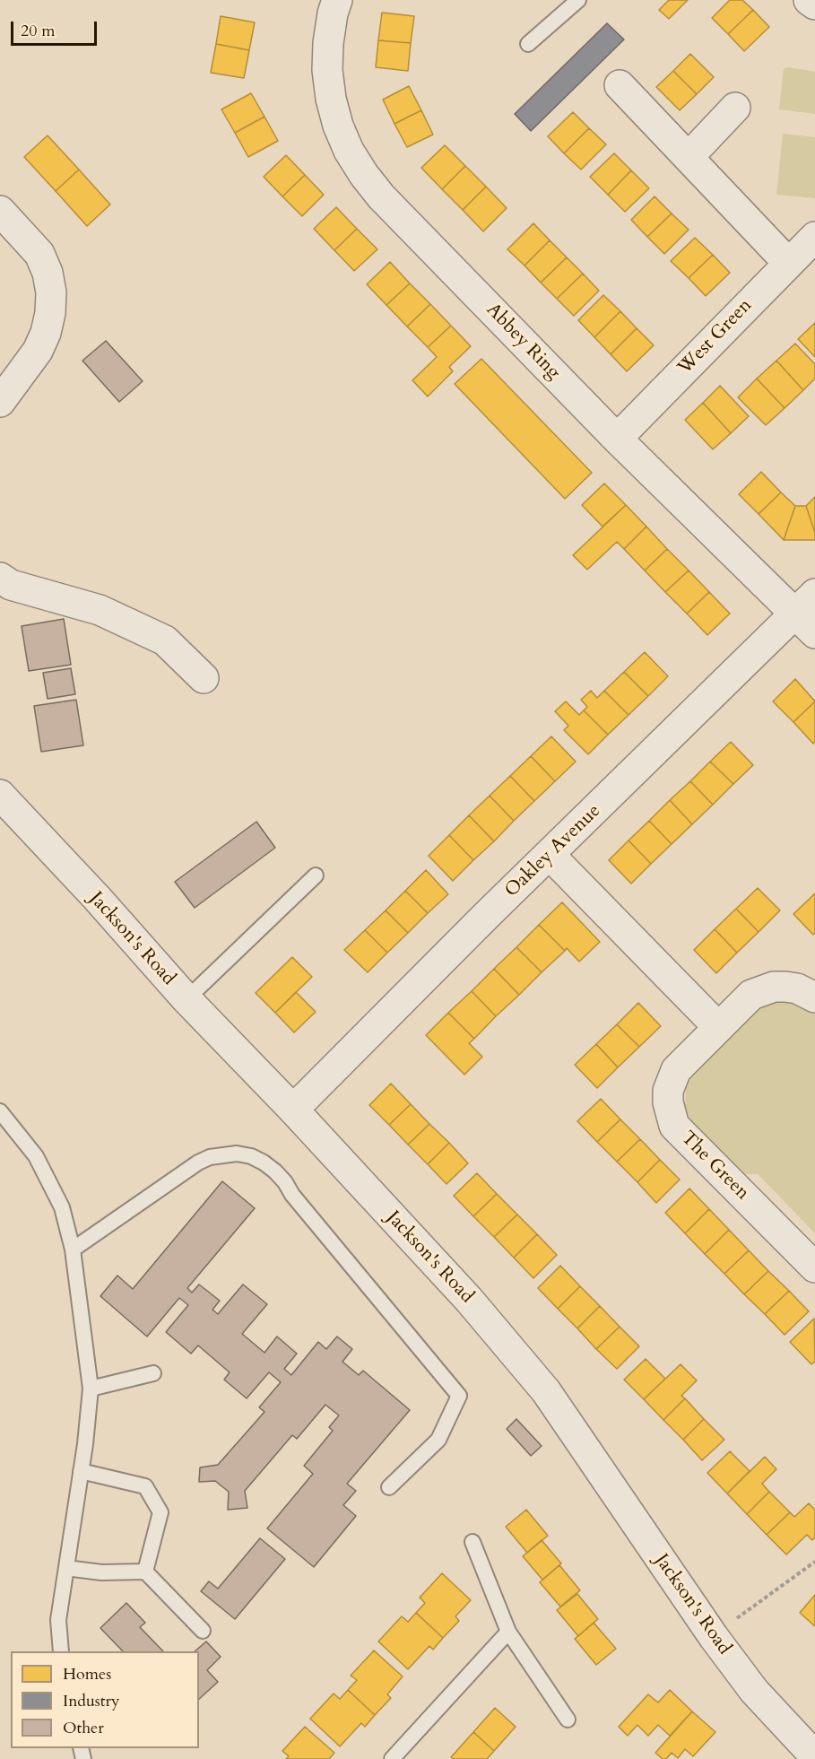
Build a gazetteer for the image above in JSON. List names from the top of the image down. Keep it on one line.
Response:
{"streets":{"street":["West Green","Abbey Ring","Oakley Avenue","Jackson's Road","The Green"]},"crossings":[["West Green","Abbey Ring"],["Abbey Ring","Oakley Avenue"],["Oakley Avenue","Jackson's Road"]],"legend":["Homes","Industry","Other"],"scale_bar":"20 m"}
